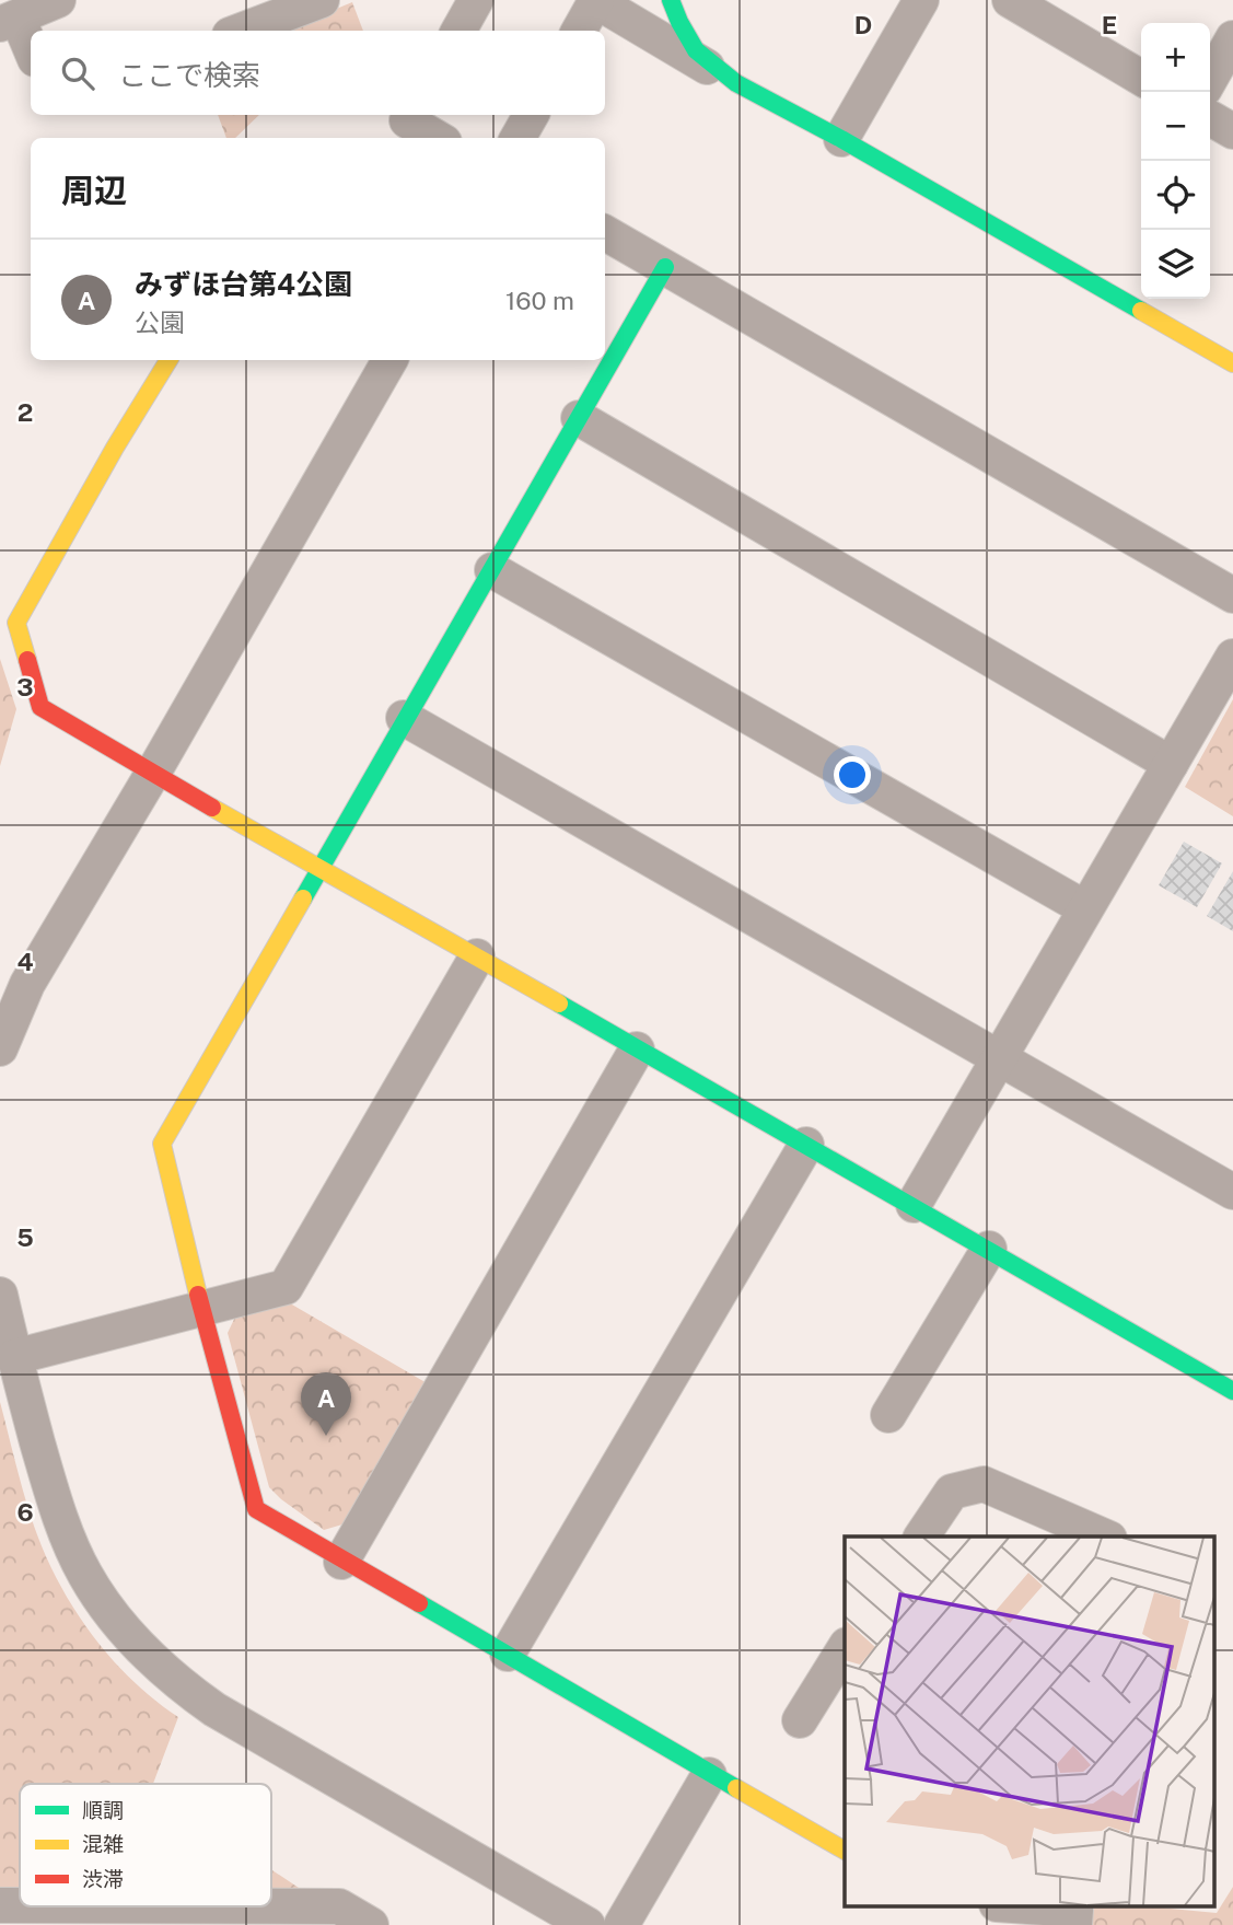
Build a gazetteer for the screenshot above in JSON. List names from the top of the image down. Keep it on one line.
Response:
{"legend":["順調","混雑","渋滞"],"page":{"map_buttons":["+","−"],"search":"ここで検索","heading":"周辺","list":[{"mark":"A","name":"みずほ台第4公園","note":"公園","value":"160 m"}],"pins":"A"},"grid":{"columns":["D","E"],"rows":["2","3","4","5","6"]}}
